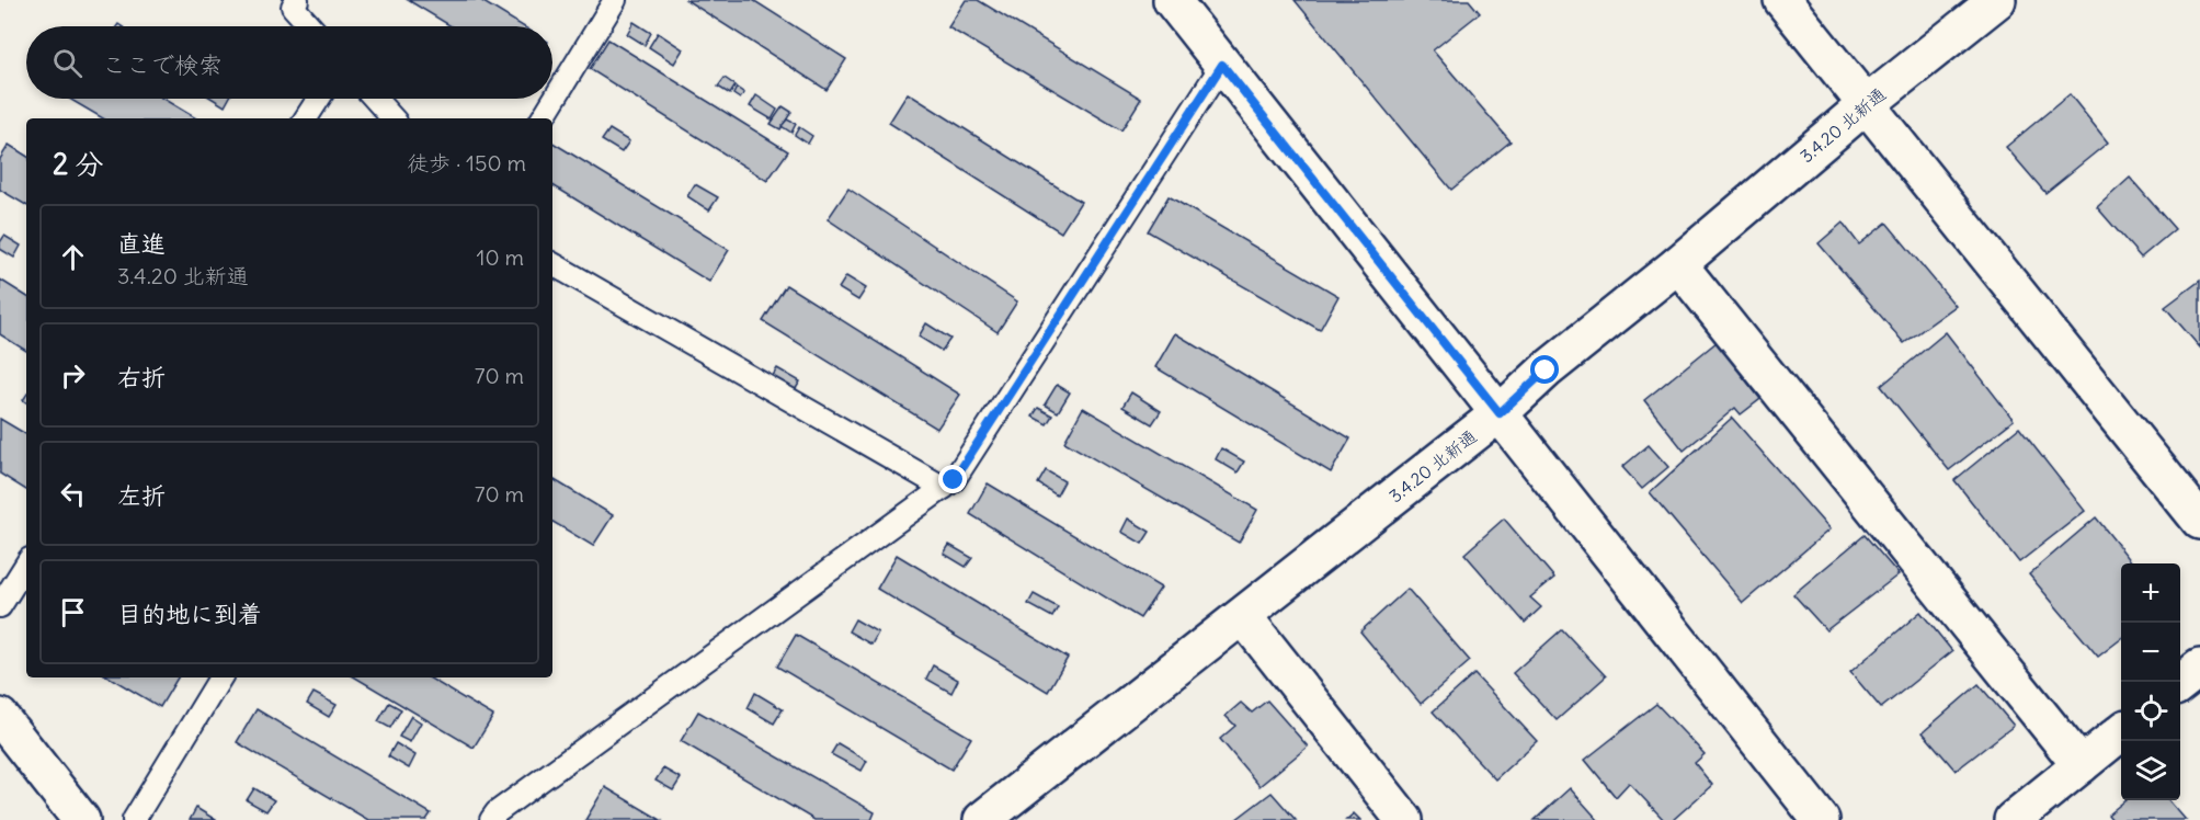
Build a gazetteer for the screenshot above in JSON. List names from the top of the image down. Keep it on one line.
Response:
{"streets":{"street":["3.4.20 北新通"]},"page":{"search":"ここで検索","heading":["2 分","徒歩 · 150 m"],"list":[["直進","3.4.20 北新通","10 m"],["右折","70 m"],["左折","70 m"],"目的地に到着"],"map_buttons":["+","−"]}}
